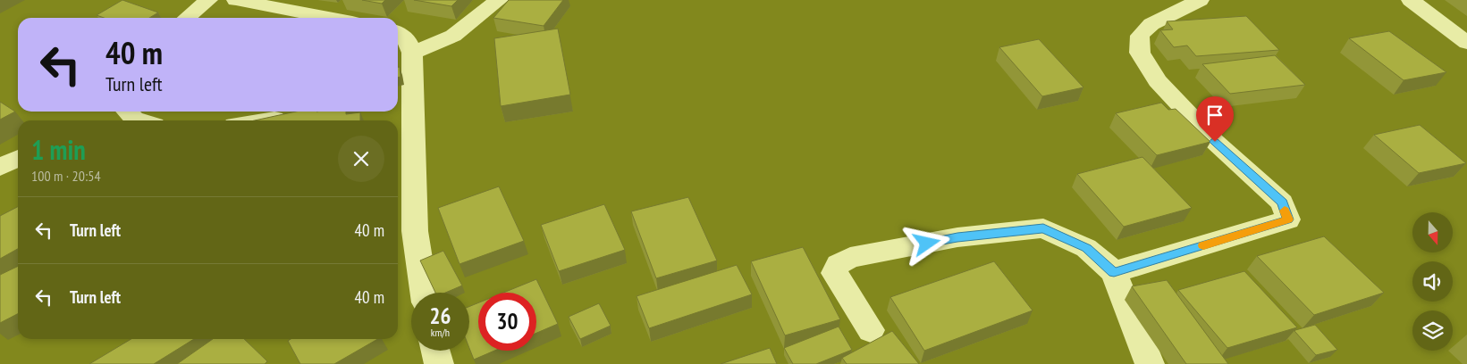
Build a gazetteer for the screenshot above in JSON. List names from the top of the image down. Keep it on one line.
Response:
{"north":"bottom","page":{"turn":["40 m","Turn left"],"heading":["1 min","100 m · 20:54"],"list":[{"name":"Turn left","value":"40 m"},{"name":"Turn left","value":"40 m"}],"speed":"26 km/h","limit":"30"}}
